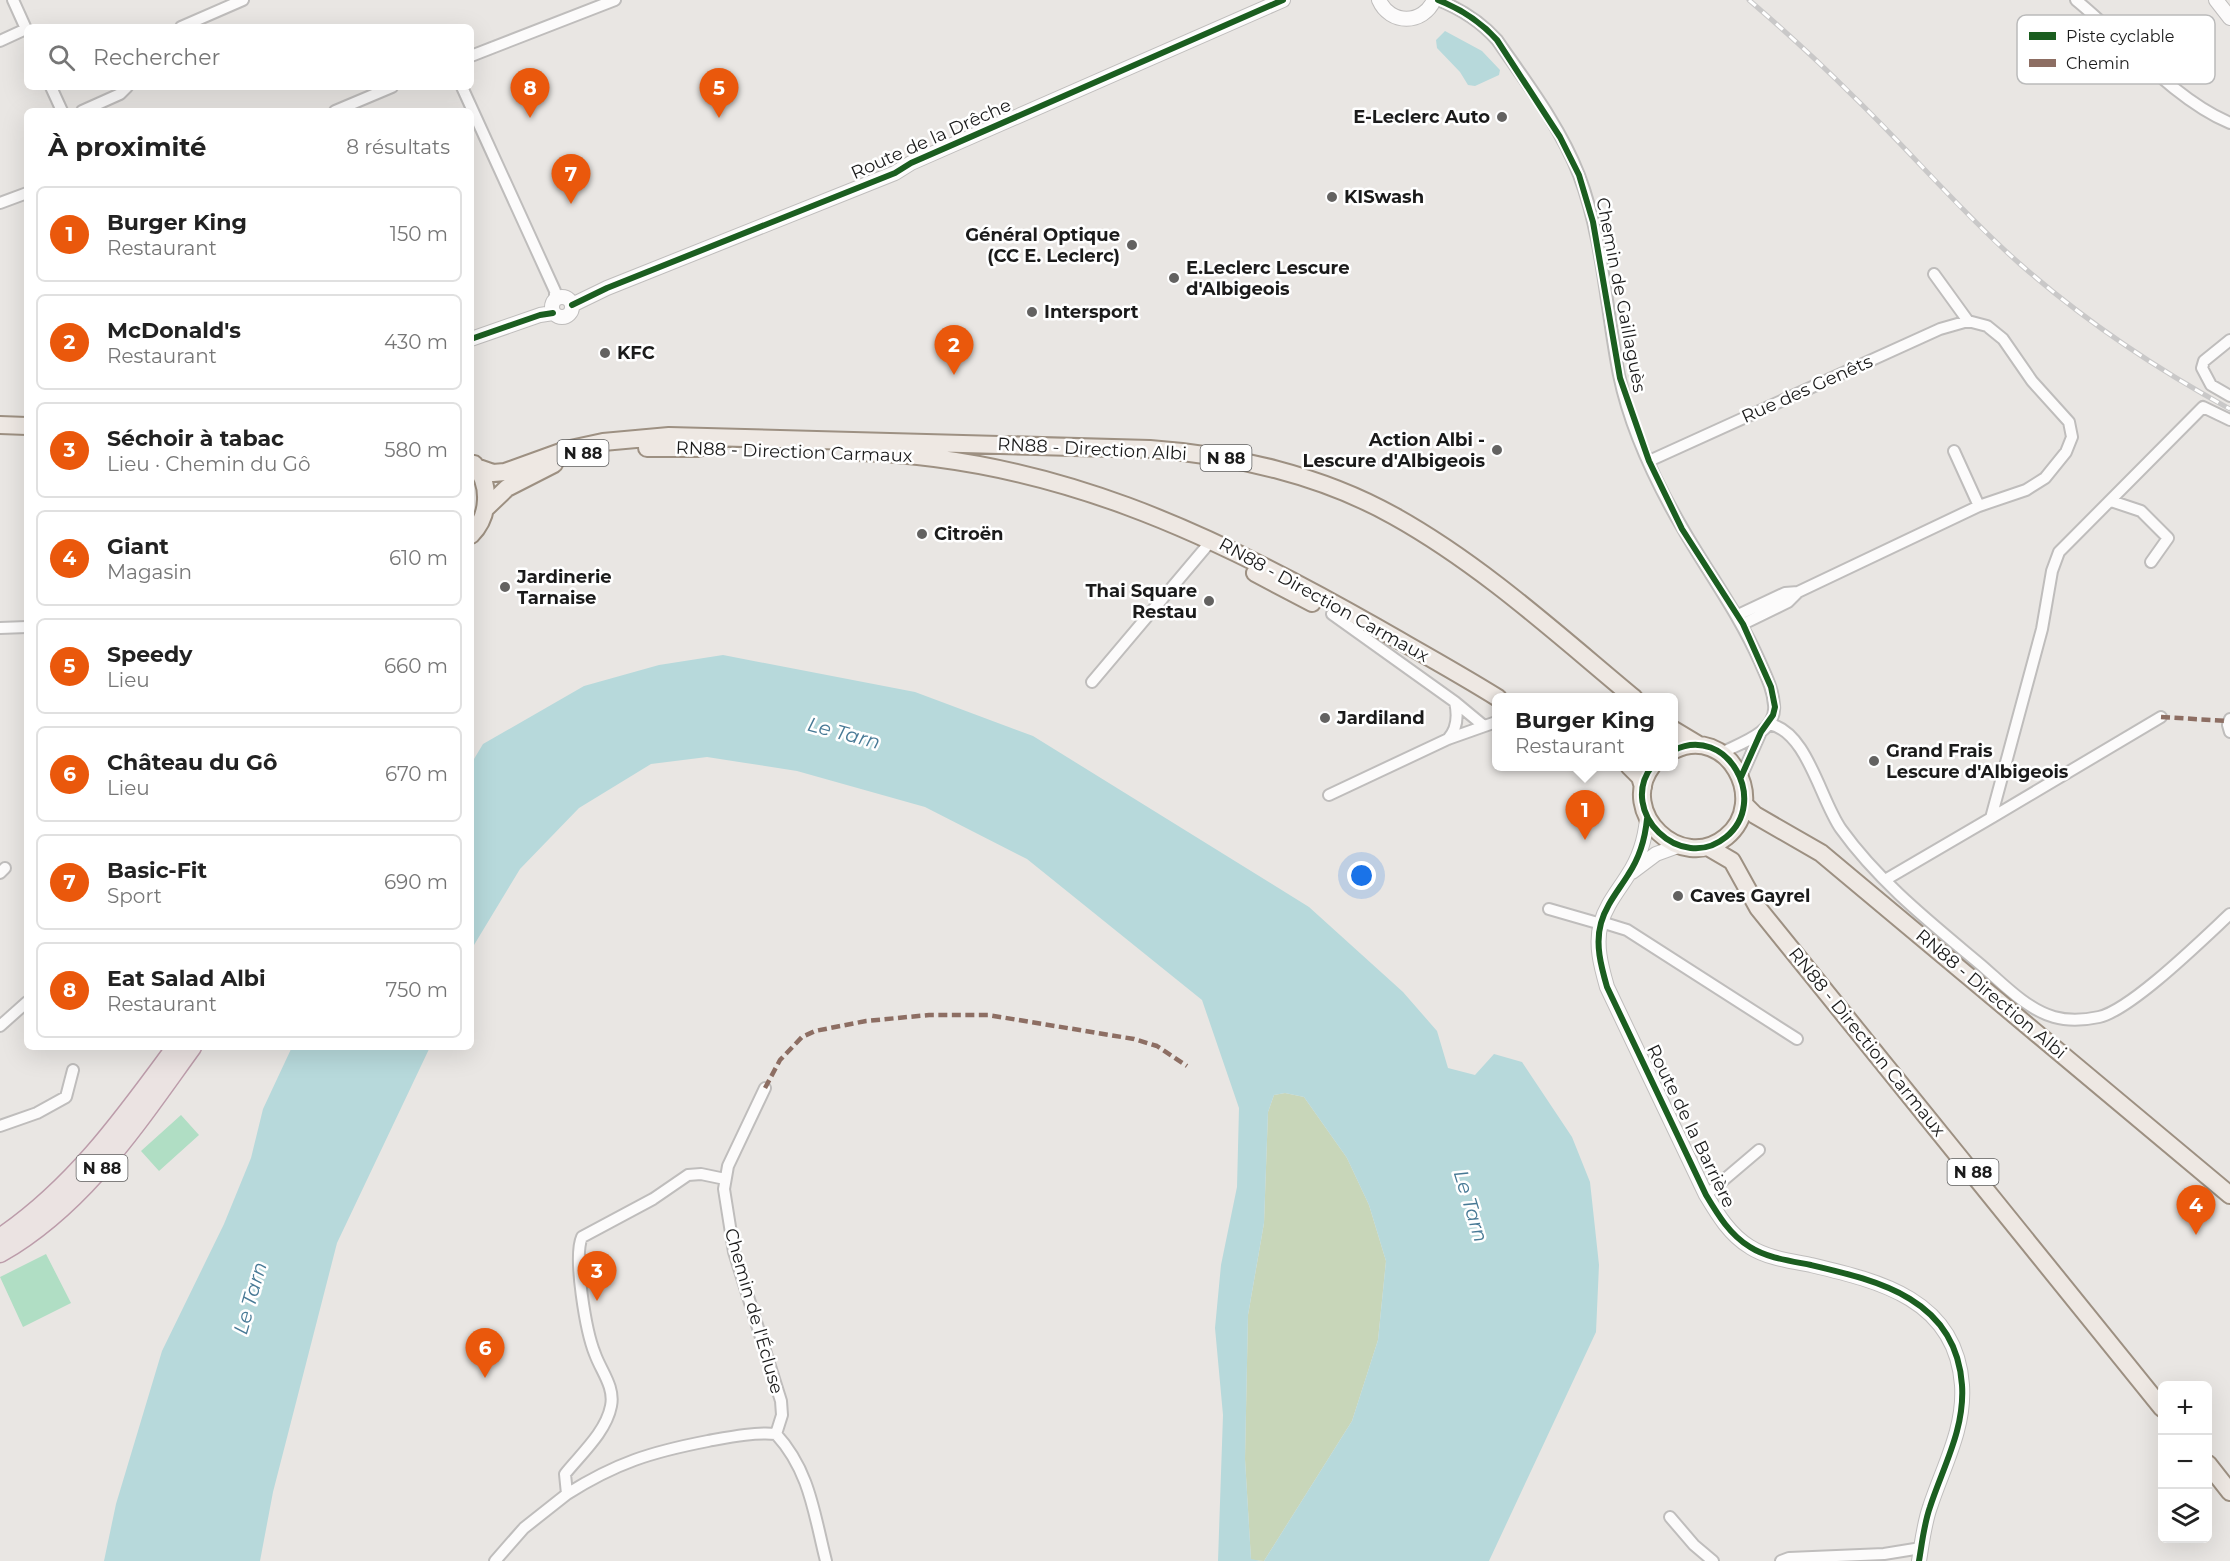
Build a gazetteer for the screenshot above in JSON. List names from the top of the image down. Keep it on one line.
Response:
{"streets":{"highway":["N 88"],"main road":["RN88 - Direction Albi","RN88 - Direction Carmaux"],"street":["Route de la Drêche","Chemin de Gaillaguès","Rue des Genêts","Route de la Barrière","Chemin de l'Écluse"]},"crossings":[["Chemin de Gaillaguès","Rue des Genêts"]],"water":["Le Tarn"],"places":["E-Leclerc Auto","KISwash","Général Optique (CC E. Leclerc)","E.Leclerc Lescure d'Albigeois","Intersport","KFC","Action Albi - Lescure d'Albigeois","Citroën","Jardinerie Tarnaise","Thai Square Restau","Jardiland","Grand Frais Lescure d'Albigeois","Caves Gayrel"],"legend":["Piste cyclable","Chemin"],"page":{"search":"Rechercher","pins":["5","8","7","2","1","4","3","6"],"heading":["À proximité","8 résultats"],"list":[{"mark":"1","name":"Burger King","note":"Restaurant","value":"150 m"},{"mark":"2","name":"McDonald's","note":"Restaurant","value":"430 m"},{"mark":"3","name":"Séchoir à tabac","note":"Lieu · Chemin du Gô","value":"580 m"},{"mark":"4","name":"Giant","note":"Magasin","value":"610 m"},{"mark":"5","name":"Speedy","note":"Lieu","value":"660 m"},{"mark":"6","name":"Château du Gô","note":"Lieu","value":"670 m"},{"mark":"7","name":"Basic-Fit","note":"Sport","value":"690 m"},{"mark":"8","name":"Eat Salad Albi","note":"Restaurant","value":"750 m"}],"popup":["Burger King","Restaurant"],"map_buttons":["+","−"]}}
